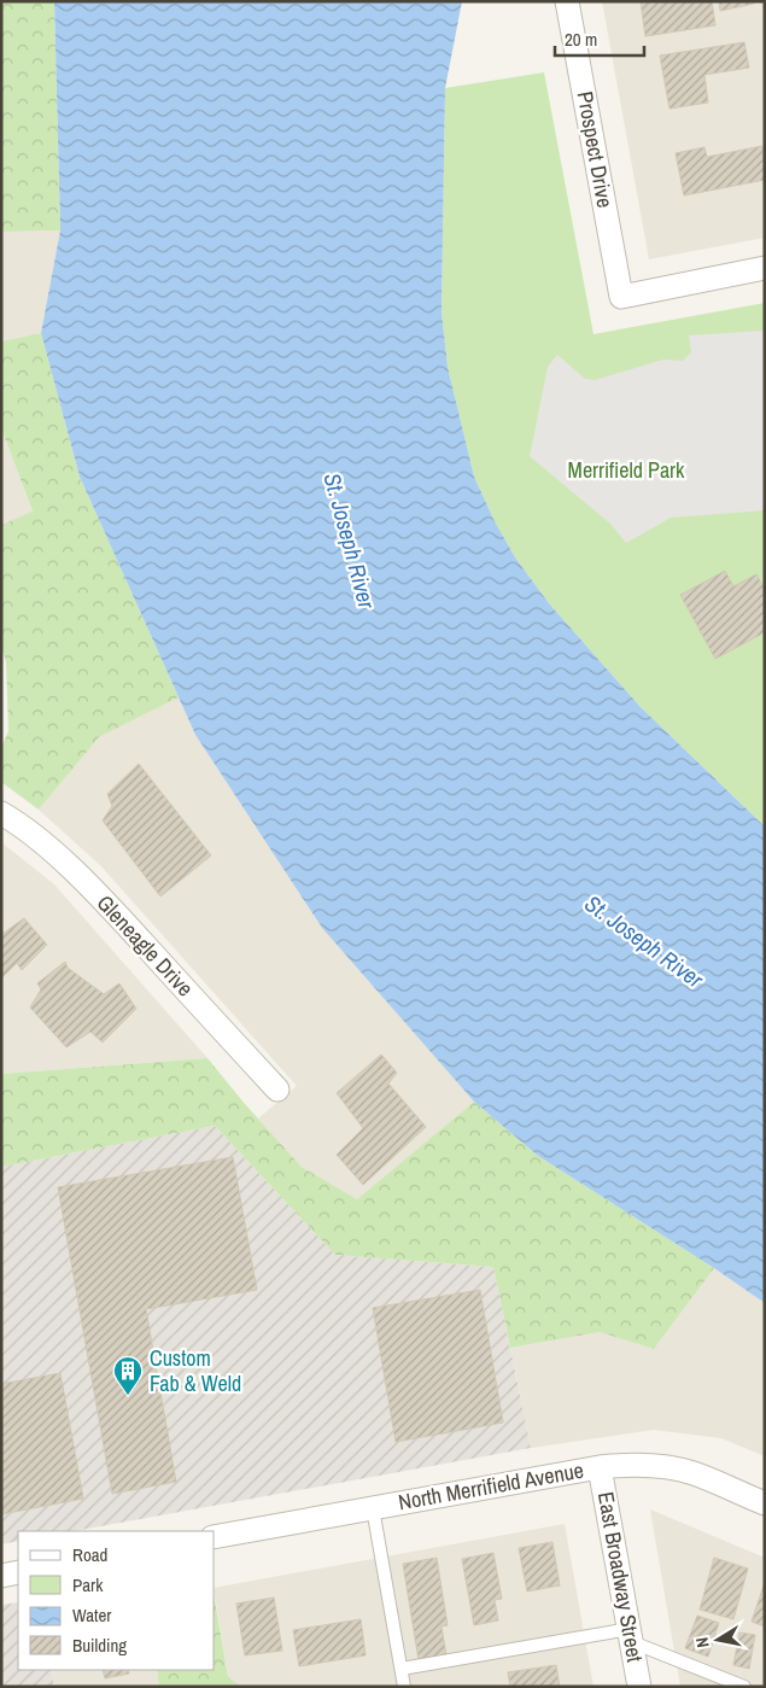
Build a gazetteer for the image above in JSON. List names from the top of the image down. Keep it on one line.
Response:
{"streets":{"street":["Prospect Drive","Gleneagle Drive","North Merrifield Avenue","East Broadway Street"]},"crossings":[["North Merrifield Avenue","East Broadway Street"]],"water":["St. Joseph River"],"parks":["Merrifield Park"],"places":{"building":["Custom Fab & Weld"]},"legend":["Road","Park","Water","Building"],"scale_bar":"20 m","north":"left"}
